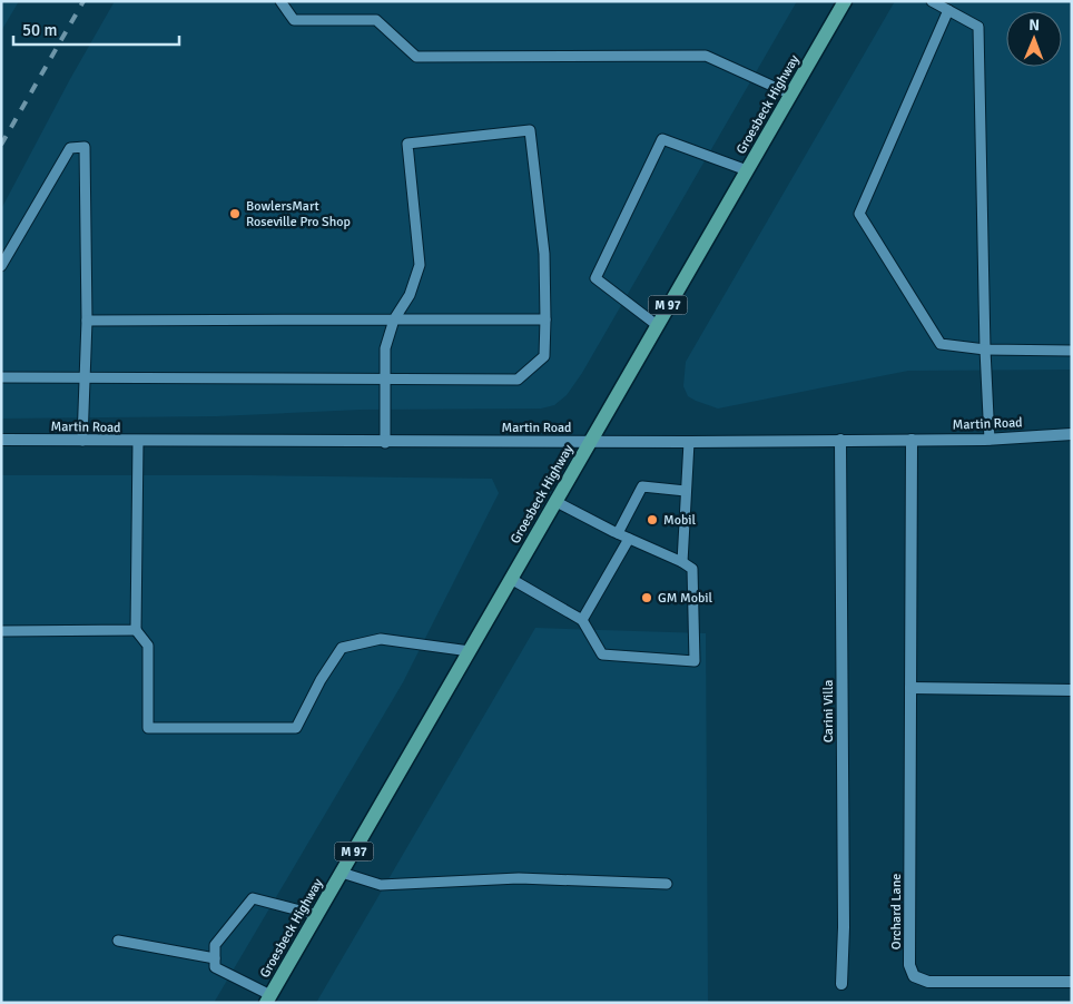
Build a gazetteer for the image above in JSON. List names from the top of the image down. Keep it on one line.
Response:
{"streets":{"main road":["Groesbeck Highway","M 97"],"street":["Martin Road","Carini Villa","Orchard Lane"]},"crossings":[["Groesbeck Highway","Martin Road"],["Martin Road","Carini Villa"],["Martin Road","Orchard Lane"]],"places":["BowlersMart Roseville Pro Shop","Mobil","GM Mobil"],"scale_bar":"50 m","north":"top"}
